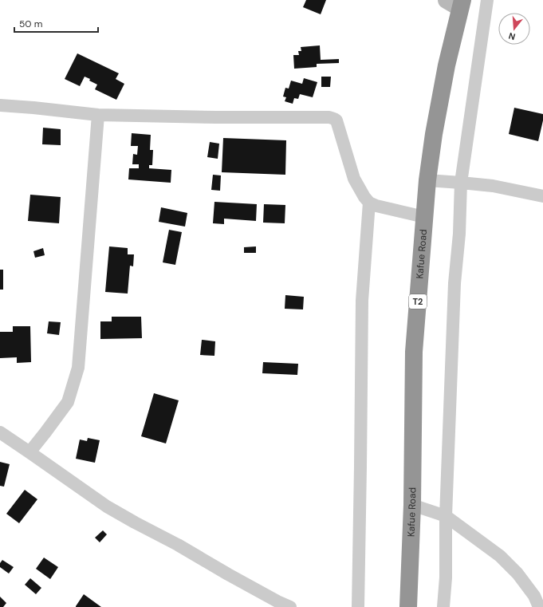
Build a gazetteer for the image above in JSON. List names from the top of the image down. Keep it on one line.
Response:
{"streets":{"highway":["Kafue Road","T2"]},"scale_bar":"50 m","north":"bottom"}
